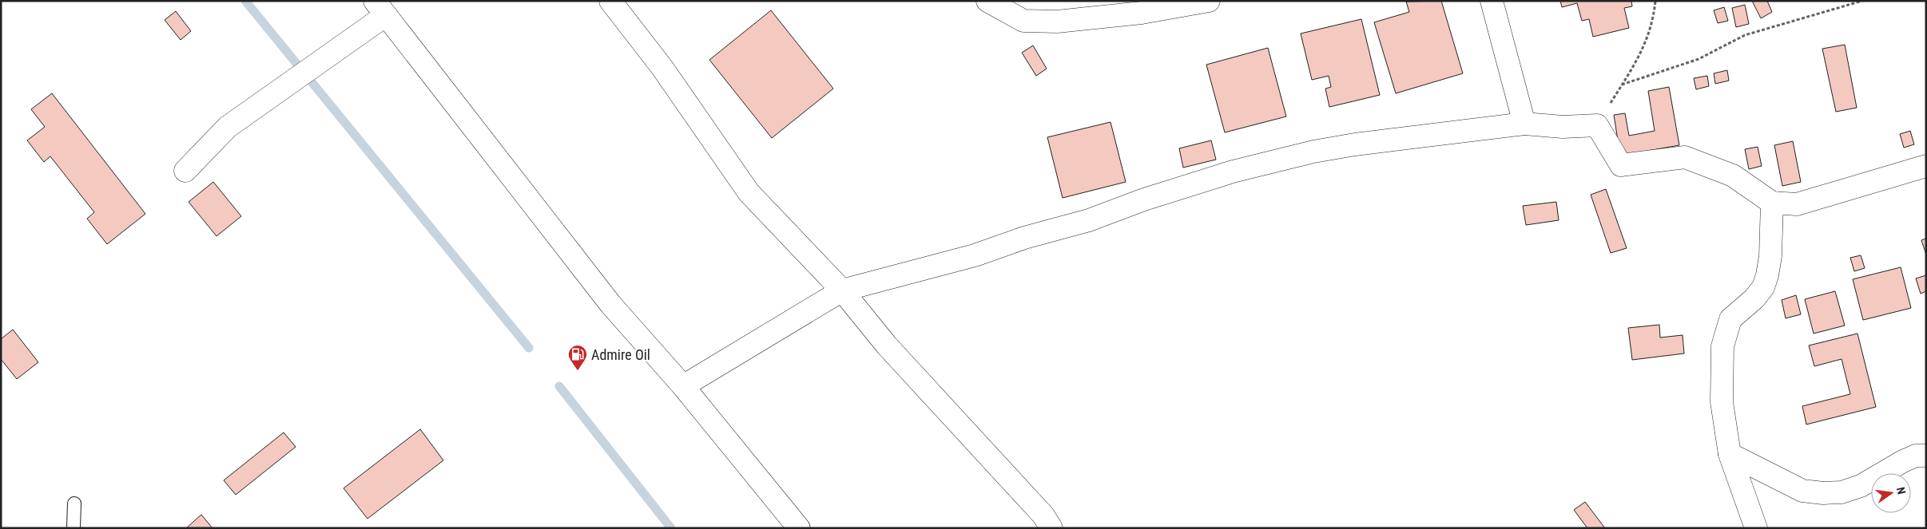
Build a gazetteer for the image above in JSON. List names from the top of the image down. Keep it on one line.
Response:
{"places":{"fuel station":["Admire Oil"]},"north":"right"}
